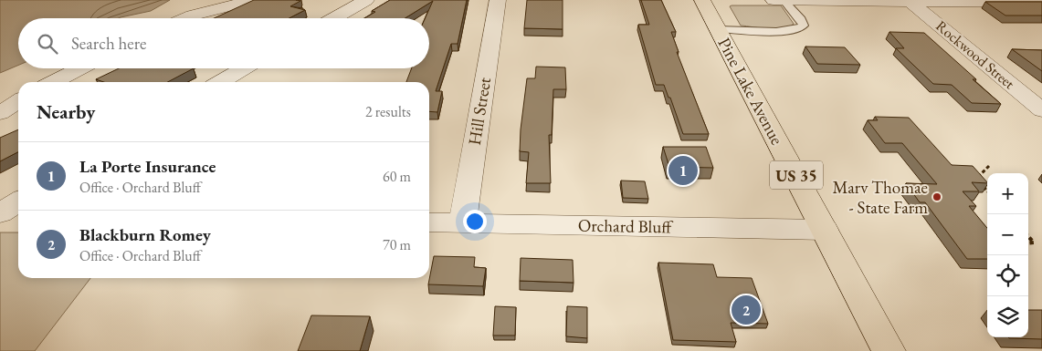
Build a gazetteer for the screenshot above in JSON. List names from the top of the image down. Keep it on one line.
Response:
{"streets":{"main road":["Pine Lake Avenue","US 35"],"street":["Rockwood Street","Hill Street","Orchard Bluff"]},"crossings":[["Pine Lake Avenue","Orchard Bluff"],["Hill Street","Orchard Bluff"]],"places":["Marv Thomae - State Farm"],"page":{"search":"Search here","heading":["Nearby","2 results"],"list":[{"mark":"1","name":"La Porte Insurance","note":"Office · Orchard Bluff","value":"60 m"},{"mark":"2","name":"Blackburn Romey","note":"Office · Orchard Bluff","value":"70 m"}],"pins":["1","2"],"map_buttons":["+","−"]}}
